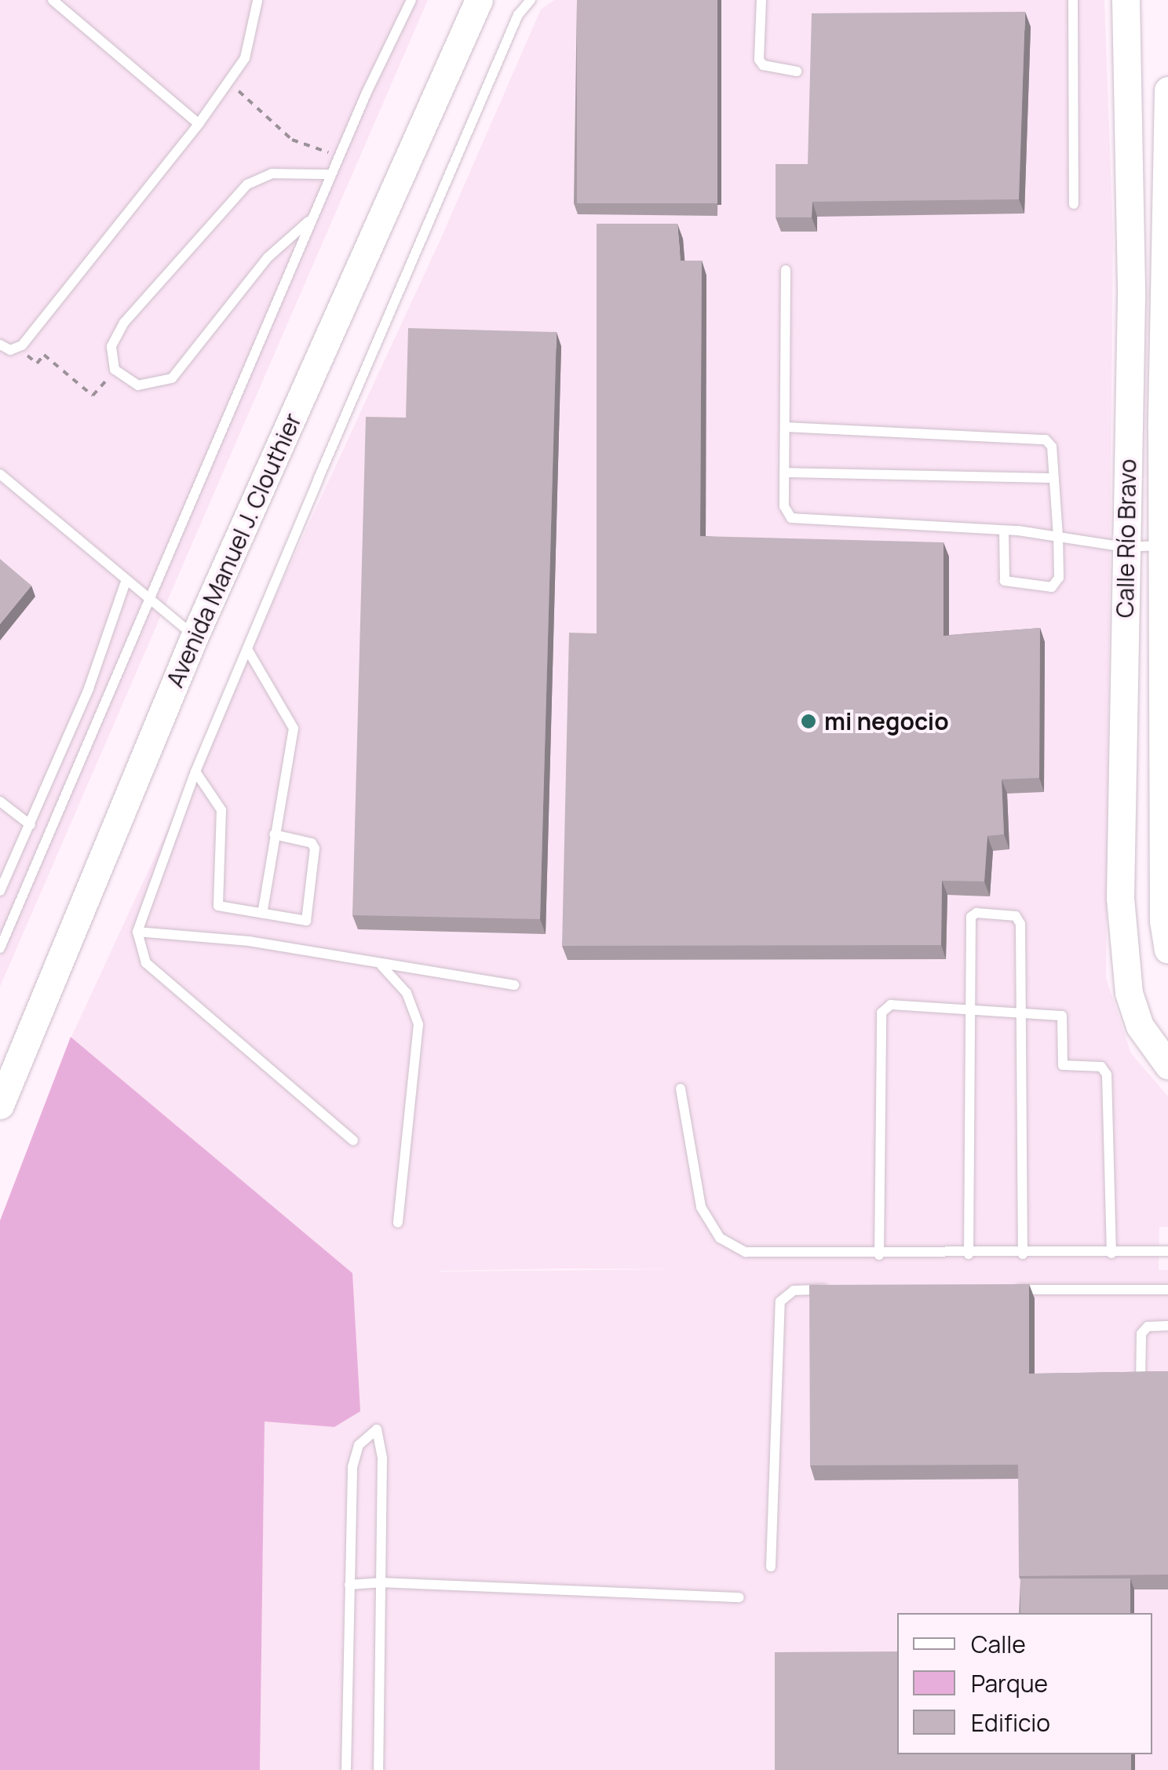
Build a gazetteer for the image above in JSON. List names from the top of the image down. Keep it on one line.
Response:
{"streets":{"street":["Calle Río Bravo","Avenida Manuel J. Clouthier"]},"places":["mi negocio"],"legend":["Calle","Parque","Edificio"]}
